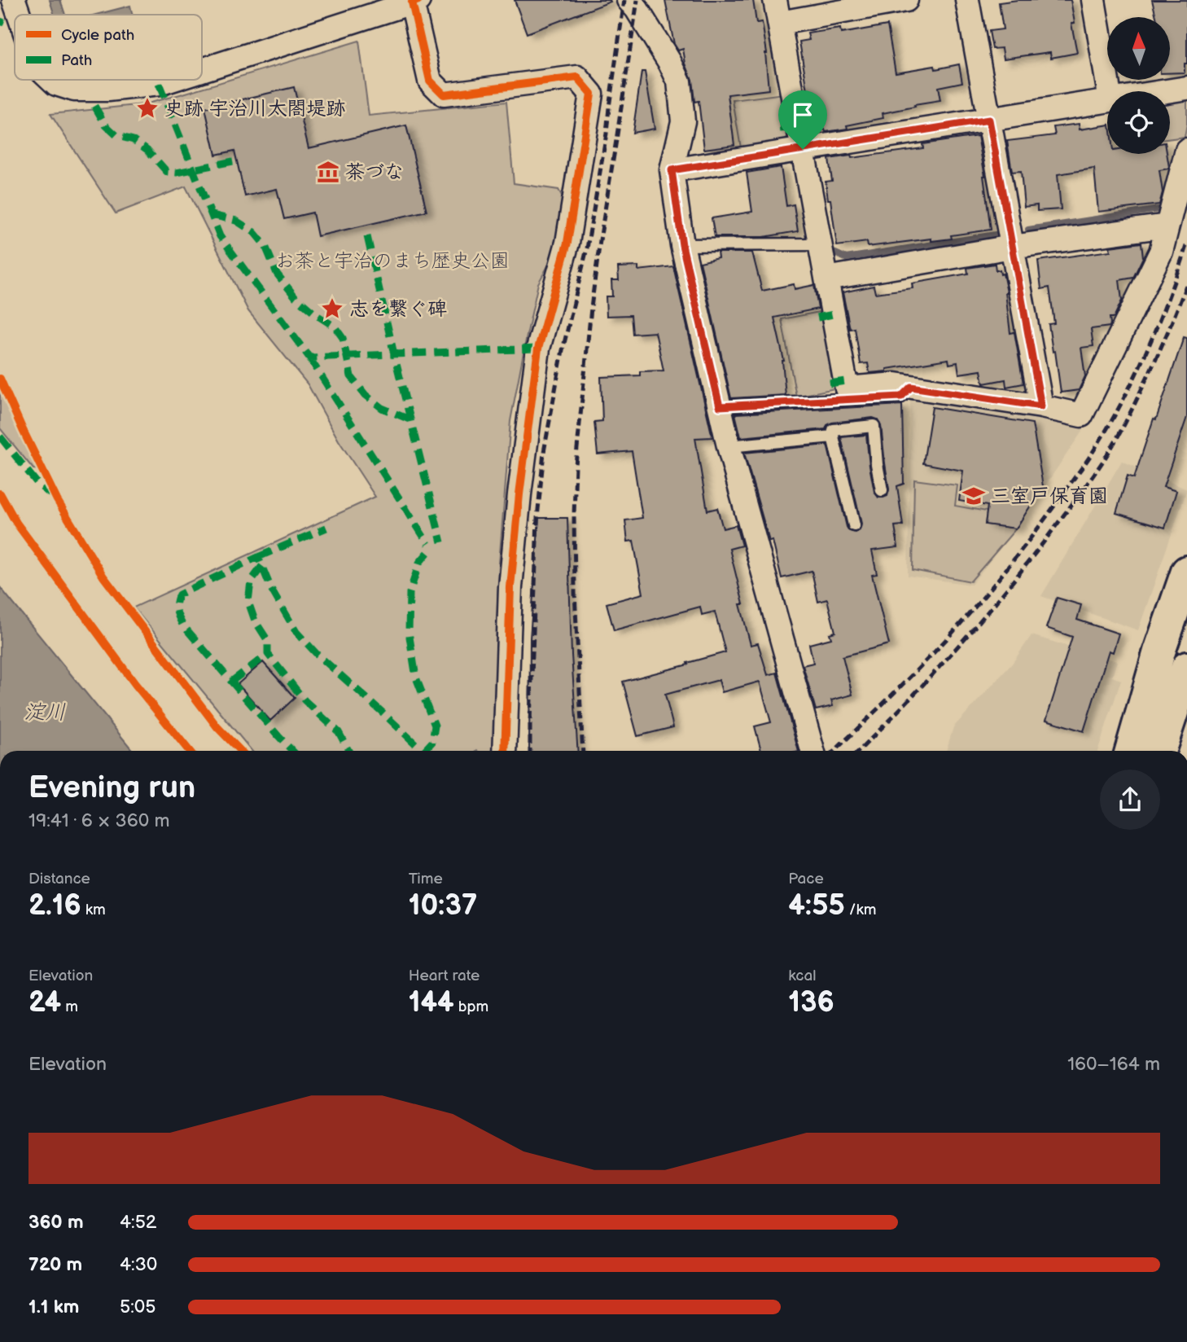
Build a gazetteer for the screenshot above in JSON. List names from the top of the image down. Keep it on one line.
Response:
{"water":["淀川"],"parks":["お茶と宇治のまち歴史公園"],"places":{"place":["史跡 宇治川太閤堤跡","志を繋ぐ碑"],"museum":["茶づな"],"school or university":["三室戸保育園"]},"legend":["Cycle path","Path"],"north":"top","page":{"heading":["Evening run","19:41 · 6 × 360 m"],"stats":[["Distance","2.16 km"],["Time","10:37"],["Pace","4:55 /km"],["Elevation","24 m"],["Heart rate","144 bpm"],["kcal","136"]],"chart":["Elevation","160–164 m"],"list":[{"name":"360 m","note":"4:52"},{"name":"720 m","note":"4:30"},{"name":"1.1 km","note":"5:05"}]}}
